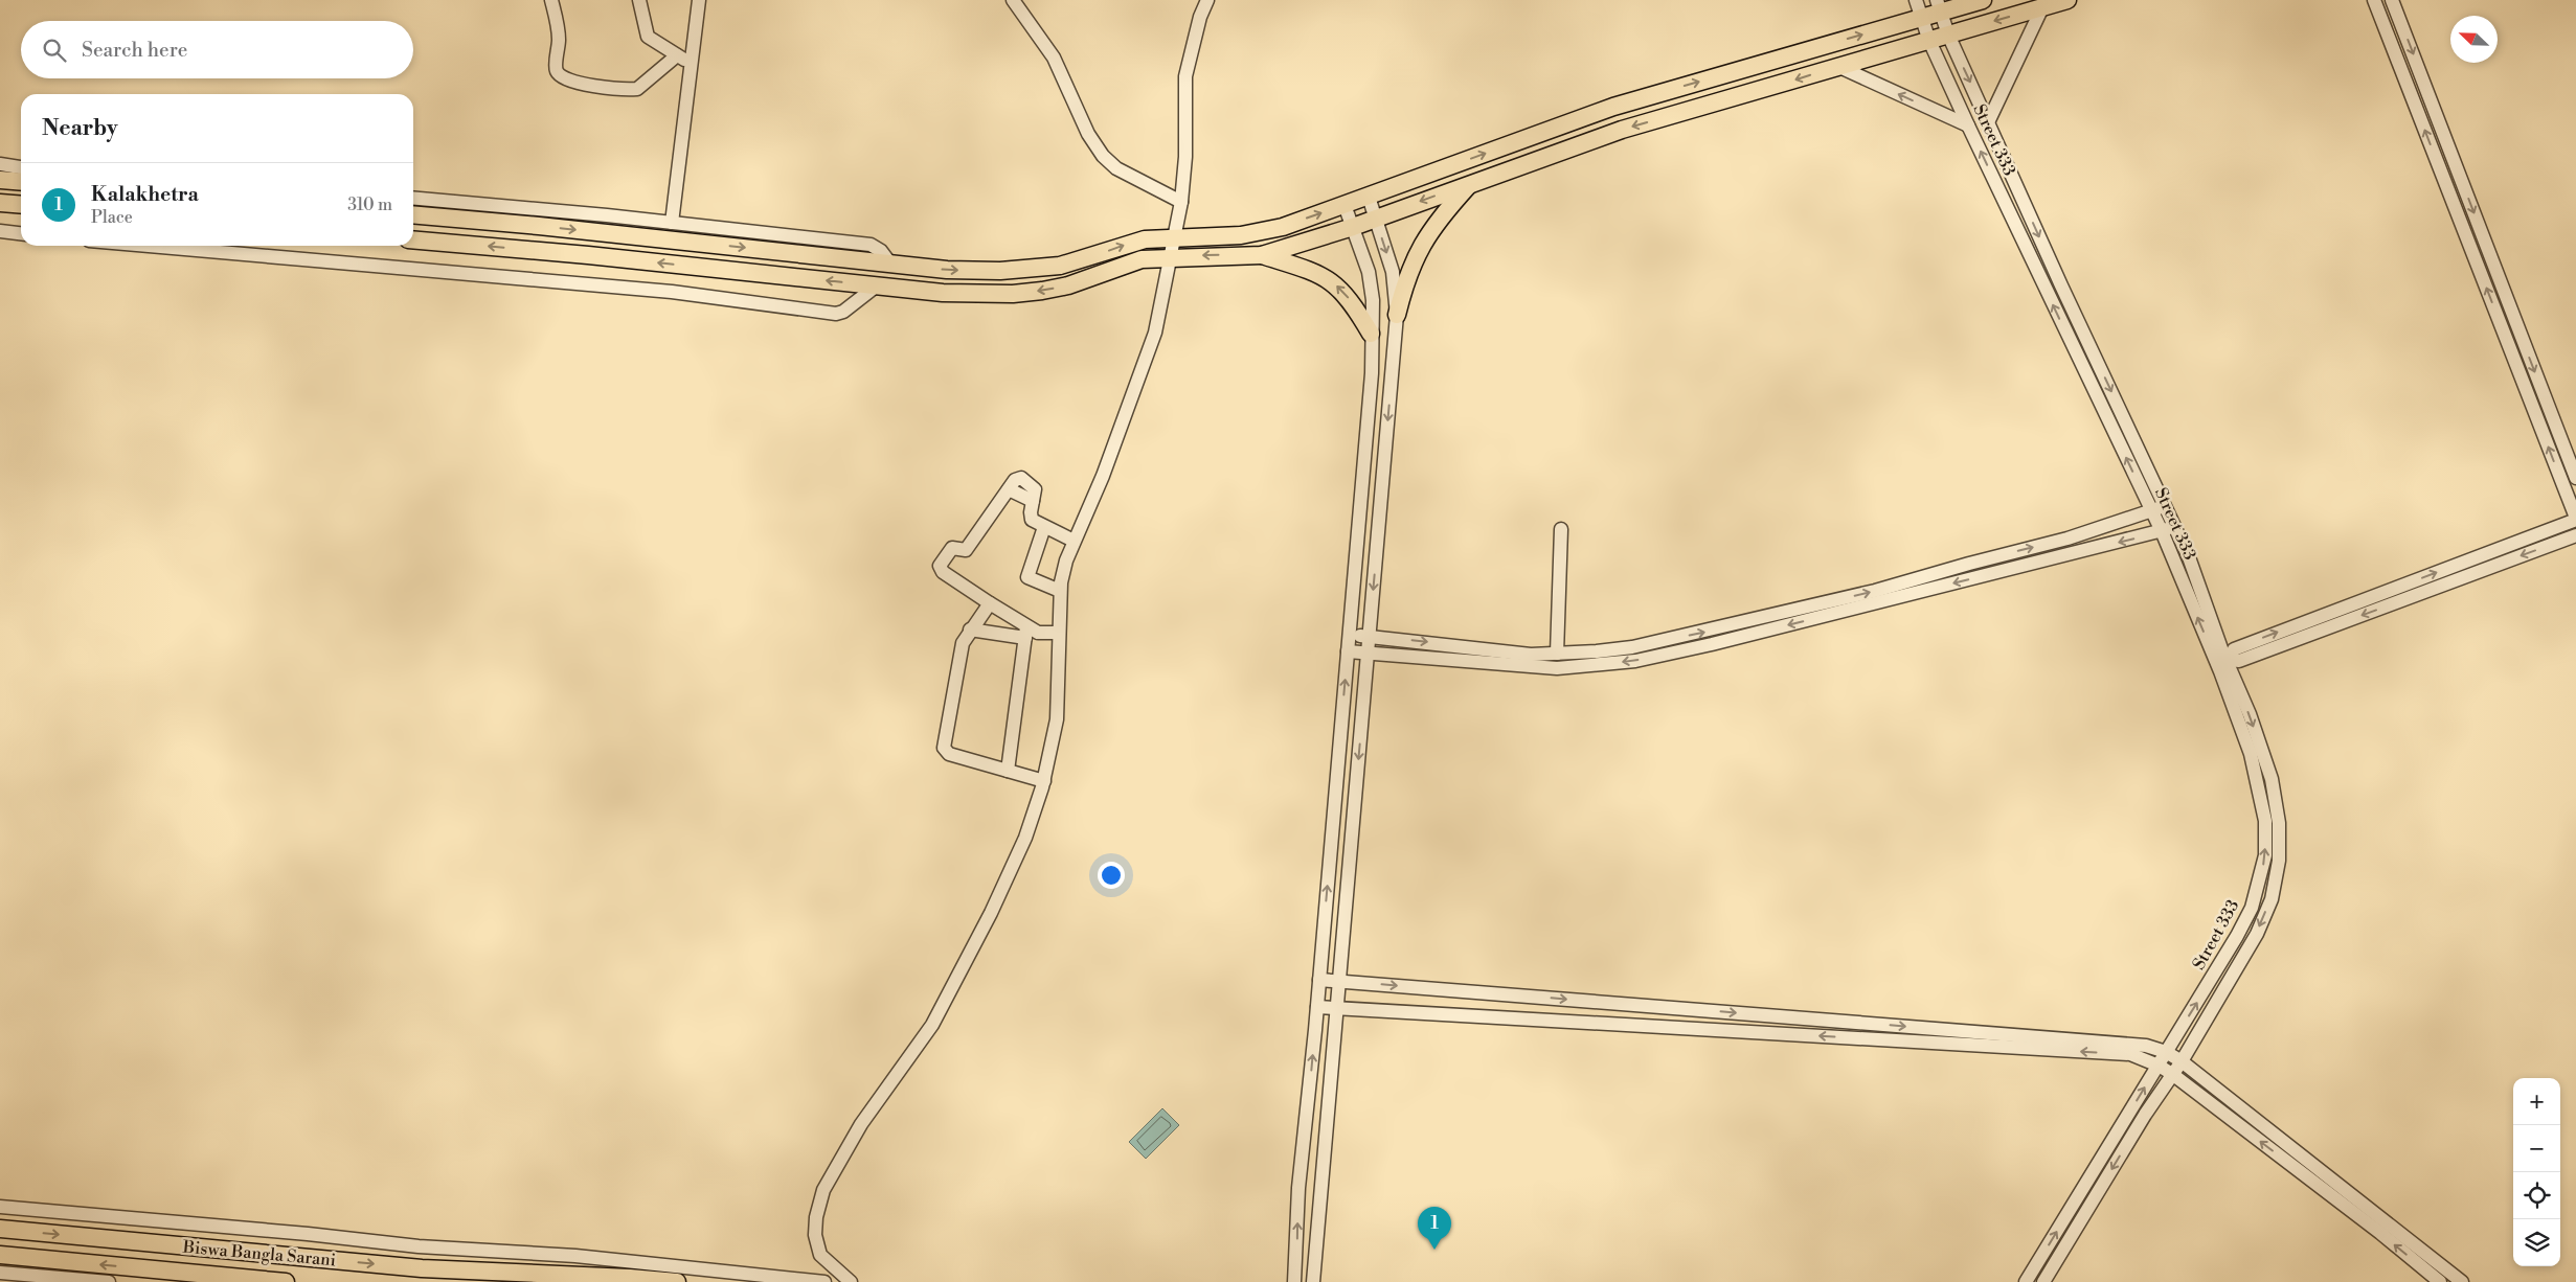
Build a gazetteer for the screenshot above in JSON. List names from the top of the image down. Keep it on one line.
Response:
{"streets":{"main road":["Biswa Bangla Sarani"],"street":["Street 333"]},"north":"top left","page":{"search":"Search here","heading":"Nearby","list":[{"mark":"1","name":"Kalakhetra","note":"Place","value":"310 m"}],"map_buttons":["+","−"],"pins":"1"}}
